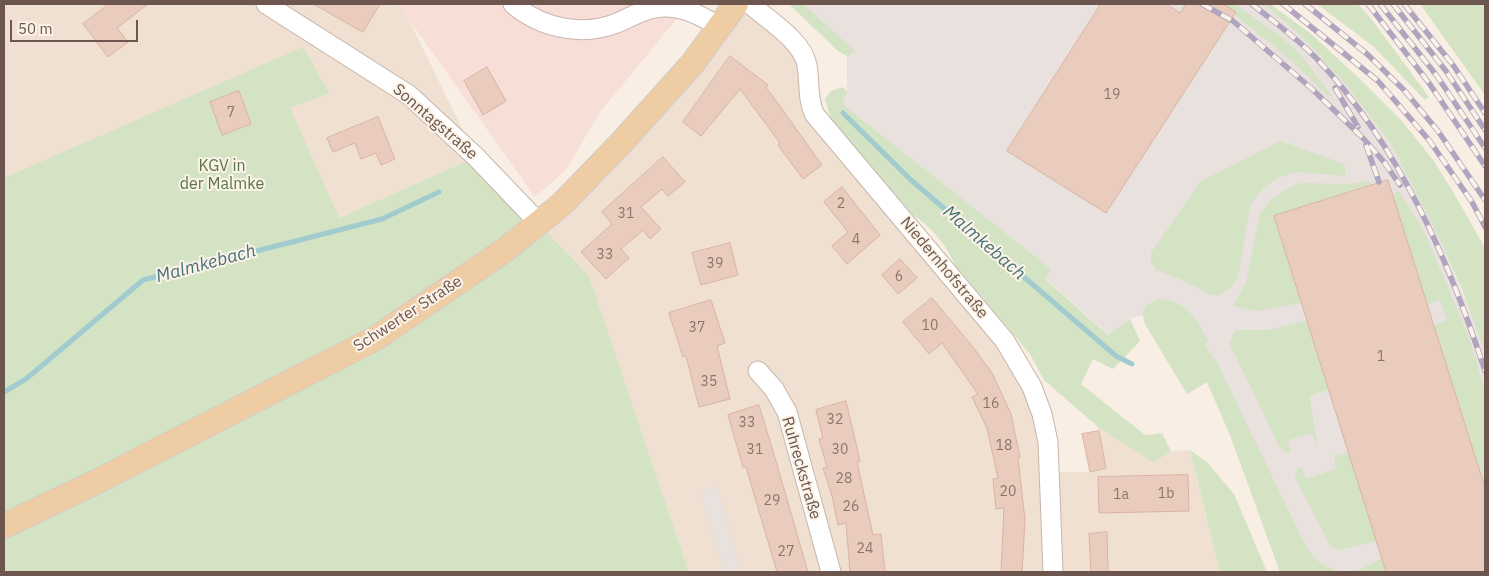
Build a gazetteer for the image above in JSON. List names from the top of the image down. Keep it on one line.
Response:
{"streets":{"main road":["Schwerter Straße"],"street":["Sonntagstraße","Niedernhofstraße","Ruhreckstraße"]},"crossings":[["Sonntagstraße","Schwerter Straße"]],"water":["Malmkebach"],"parks":["KGV in der Malmke"],"house_numbers":["19","7","2","31","4","33","39","6","10","37","1","35","16","32","33","18","31","30","28","20","1b","1a","29","26","24","27"],"scale_bar":"50 m"}
